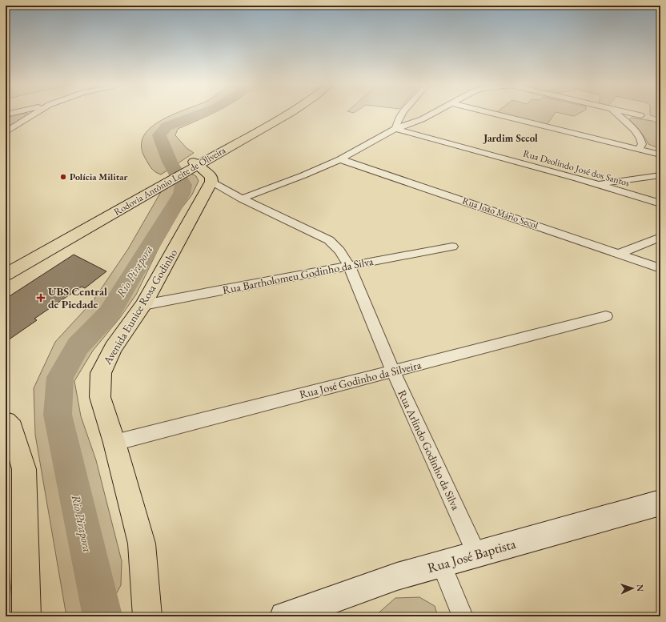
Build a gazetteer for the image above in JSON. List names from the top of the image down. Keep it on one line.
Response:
{"streets":{"main road":["Rodovia Antônio Leite de Oliveira","Avenida Eunice Rosa Godinho"],"street":["Rua Deolindo José dos Santos","Rua João Mário Secol","Rua Bartholomeu Godinho da Silva","Rua José Godinho da Silveira","Rua Arlindo Godinho da Silva","Rua José Baptista"]},"crossings":[["Rodovia Antônio Leite de Oliveira","Avenida Eunice Rosa Godinho"],["Rodovia Antônio Leite de Oliveira","Rua Arlindo Godinho da Silva"],["Rua Bartholomeu Godinho da Silva","Avenida Eunice Rosa Godinho"],["Rua Bartholomeu Godinho da Silva","Rua Arlindo Godinho da Silva"],["Avenida Eunice Rosa Godinho","Rua José Godinho da Silveira"],["Avenida Eunice Rosa Godinho","Rua Arlindo Godinho da Silva"],["Rua José Godinho da Silveira","Rua Arlindo Godinho da Silva"],["Rua Arlindo Godinho da Silva","Rua José Baptista"]],"districts":["Jardim Secol"],"water":["Rio Pirapora"],"places":{"other":["Polícia Militar"],"health":["UBS Central de Piedade"]},"north":"right"}
